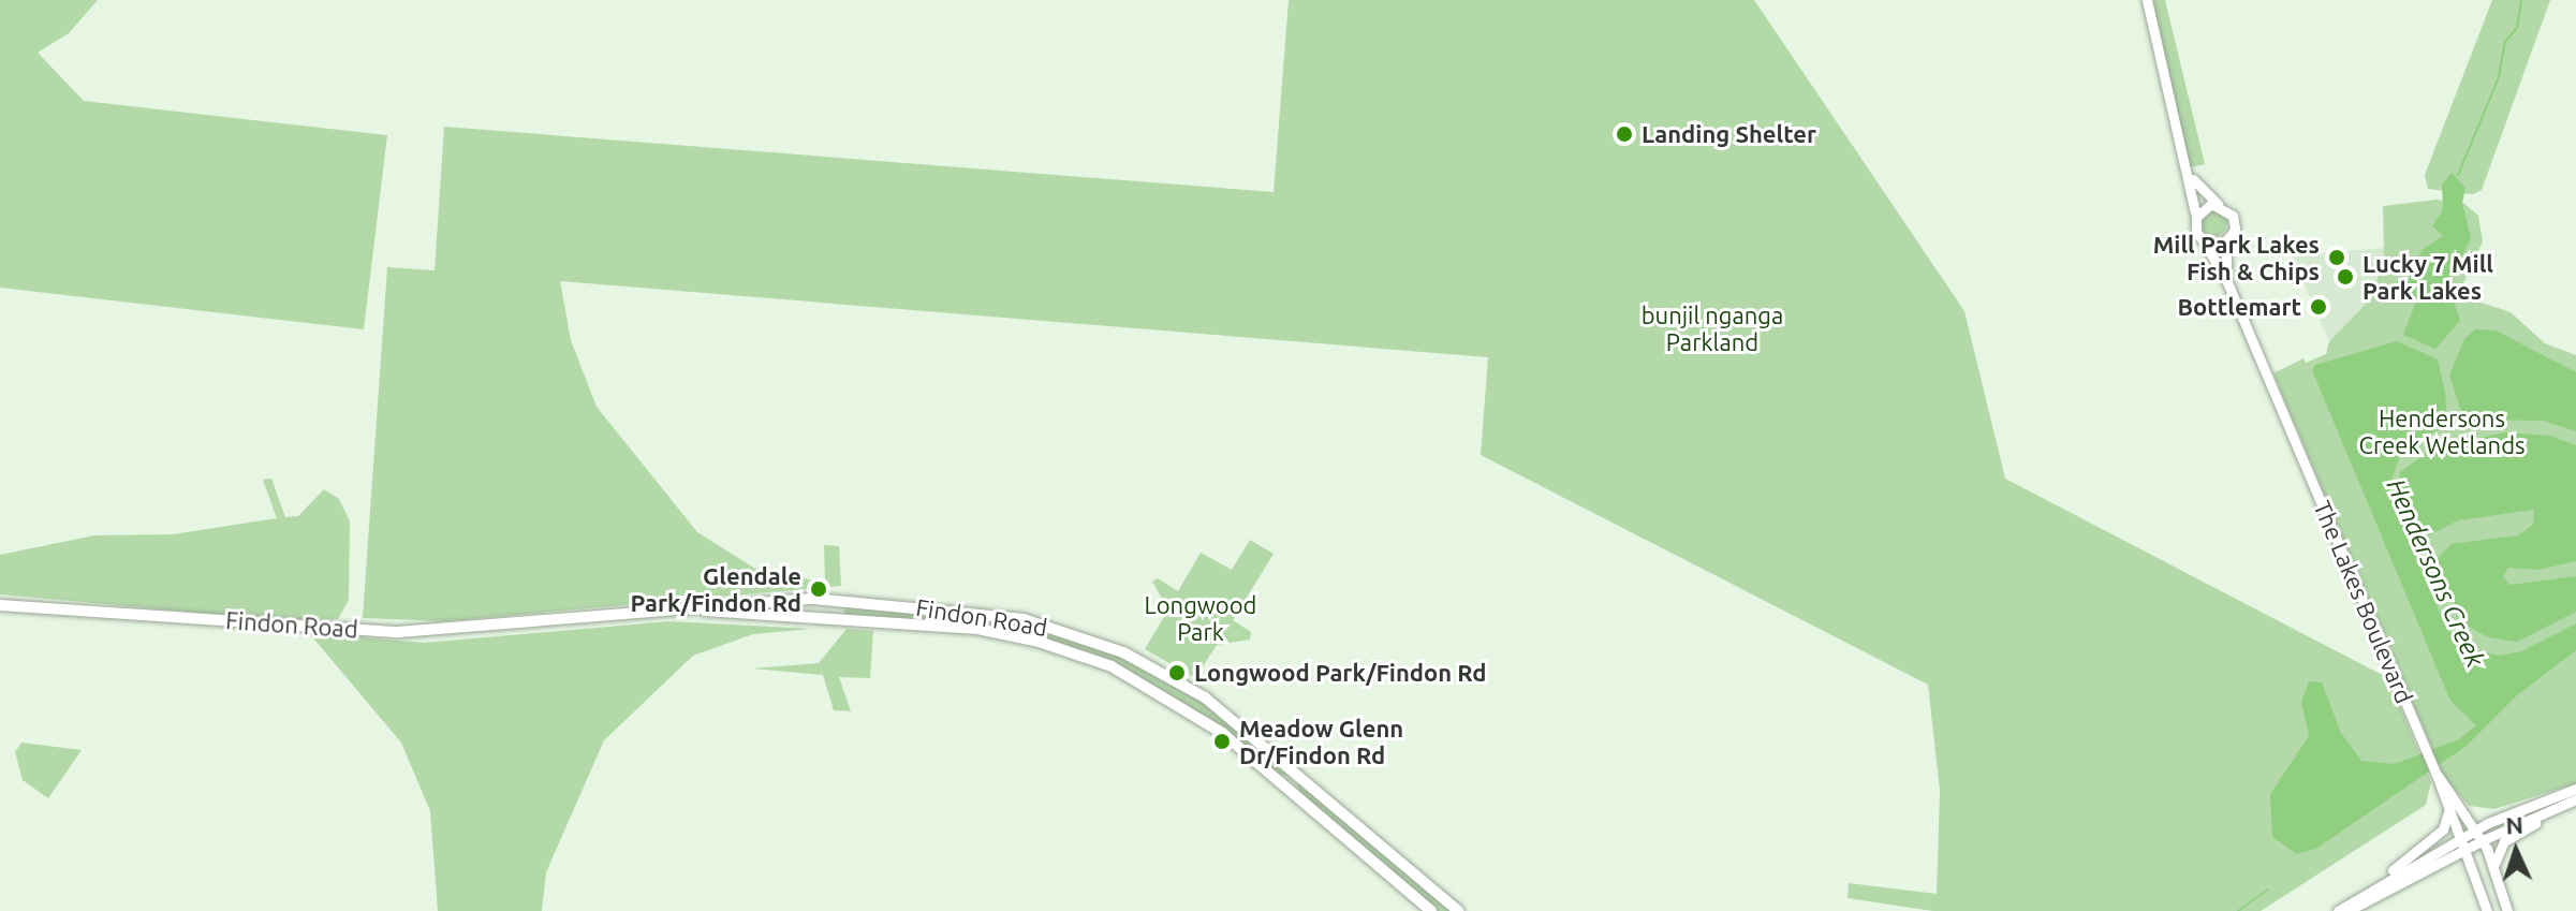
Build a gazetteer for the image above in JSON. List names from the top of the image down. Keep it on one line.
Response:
{"streets":{"main road":["Findon Road"],"street":["The Lakes Boulevard"]},"water":["Hendersons Creek"],"parks":["bunjil nganga Parkland","Hendersons Creek Wetlands","Longwood Park"],"places":["Landing Shelter","Mill Park Lakes Fish & Chips","Lucky 7 Mill Park Lakes","Bottlemart","Glendale Park/Findon Rd","Longwood Park/Findon Rd","Meadow Glenn Dr/Findon Rd"],"north":"top"}
